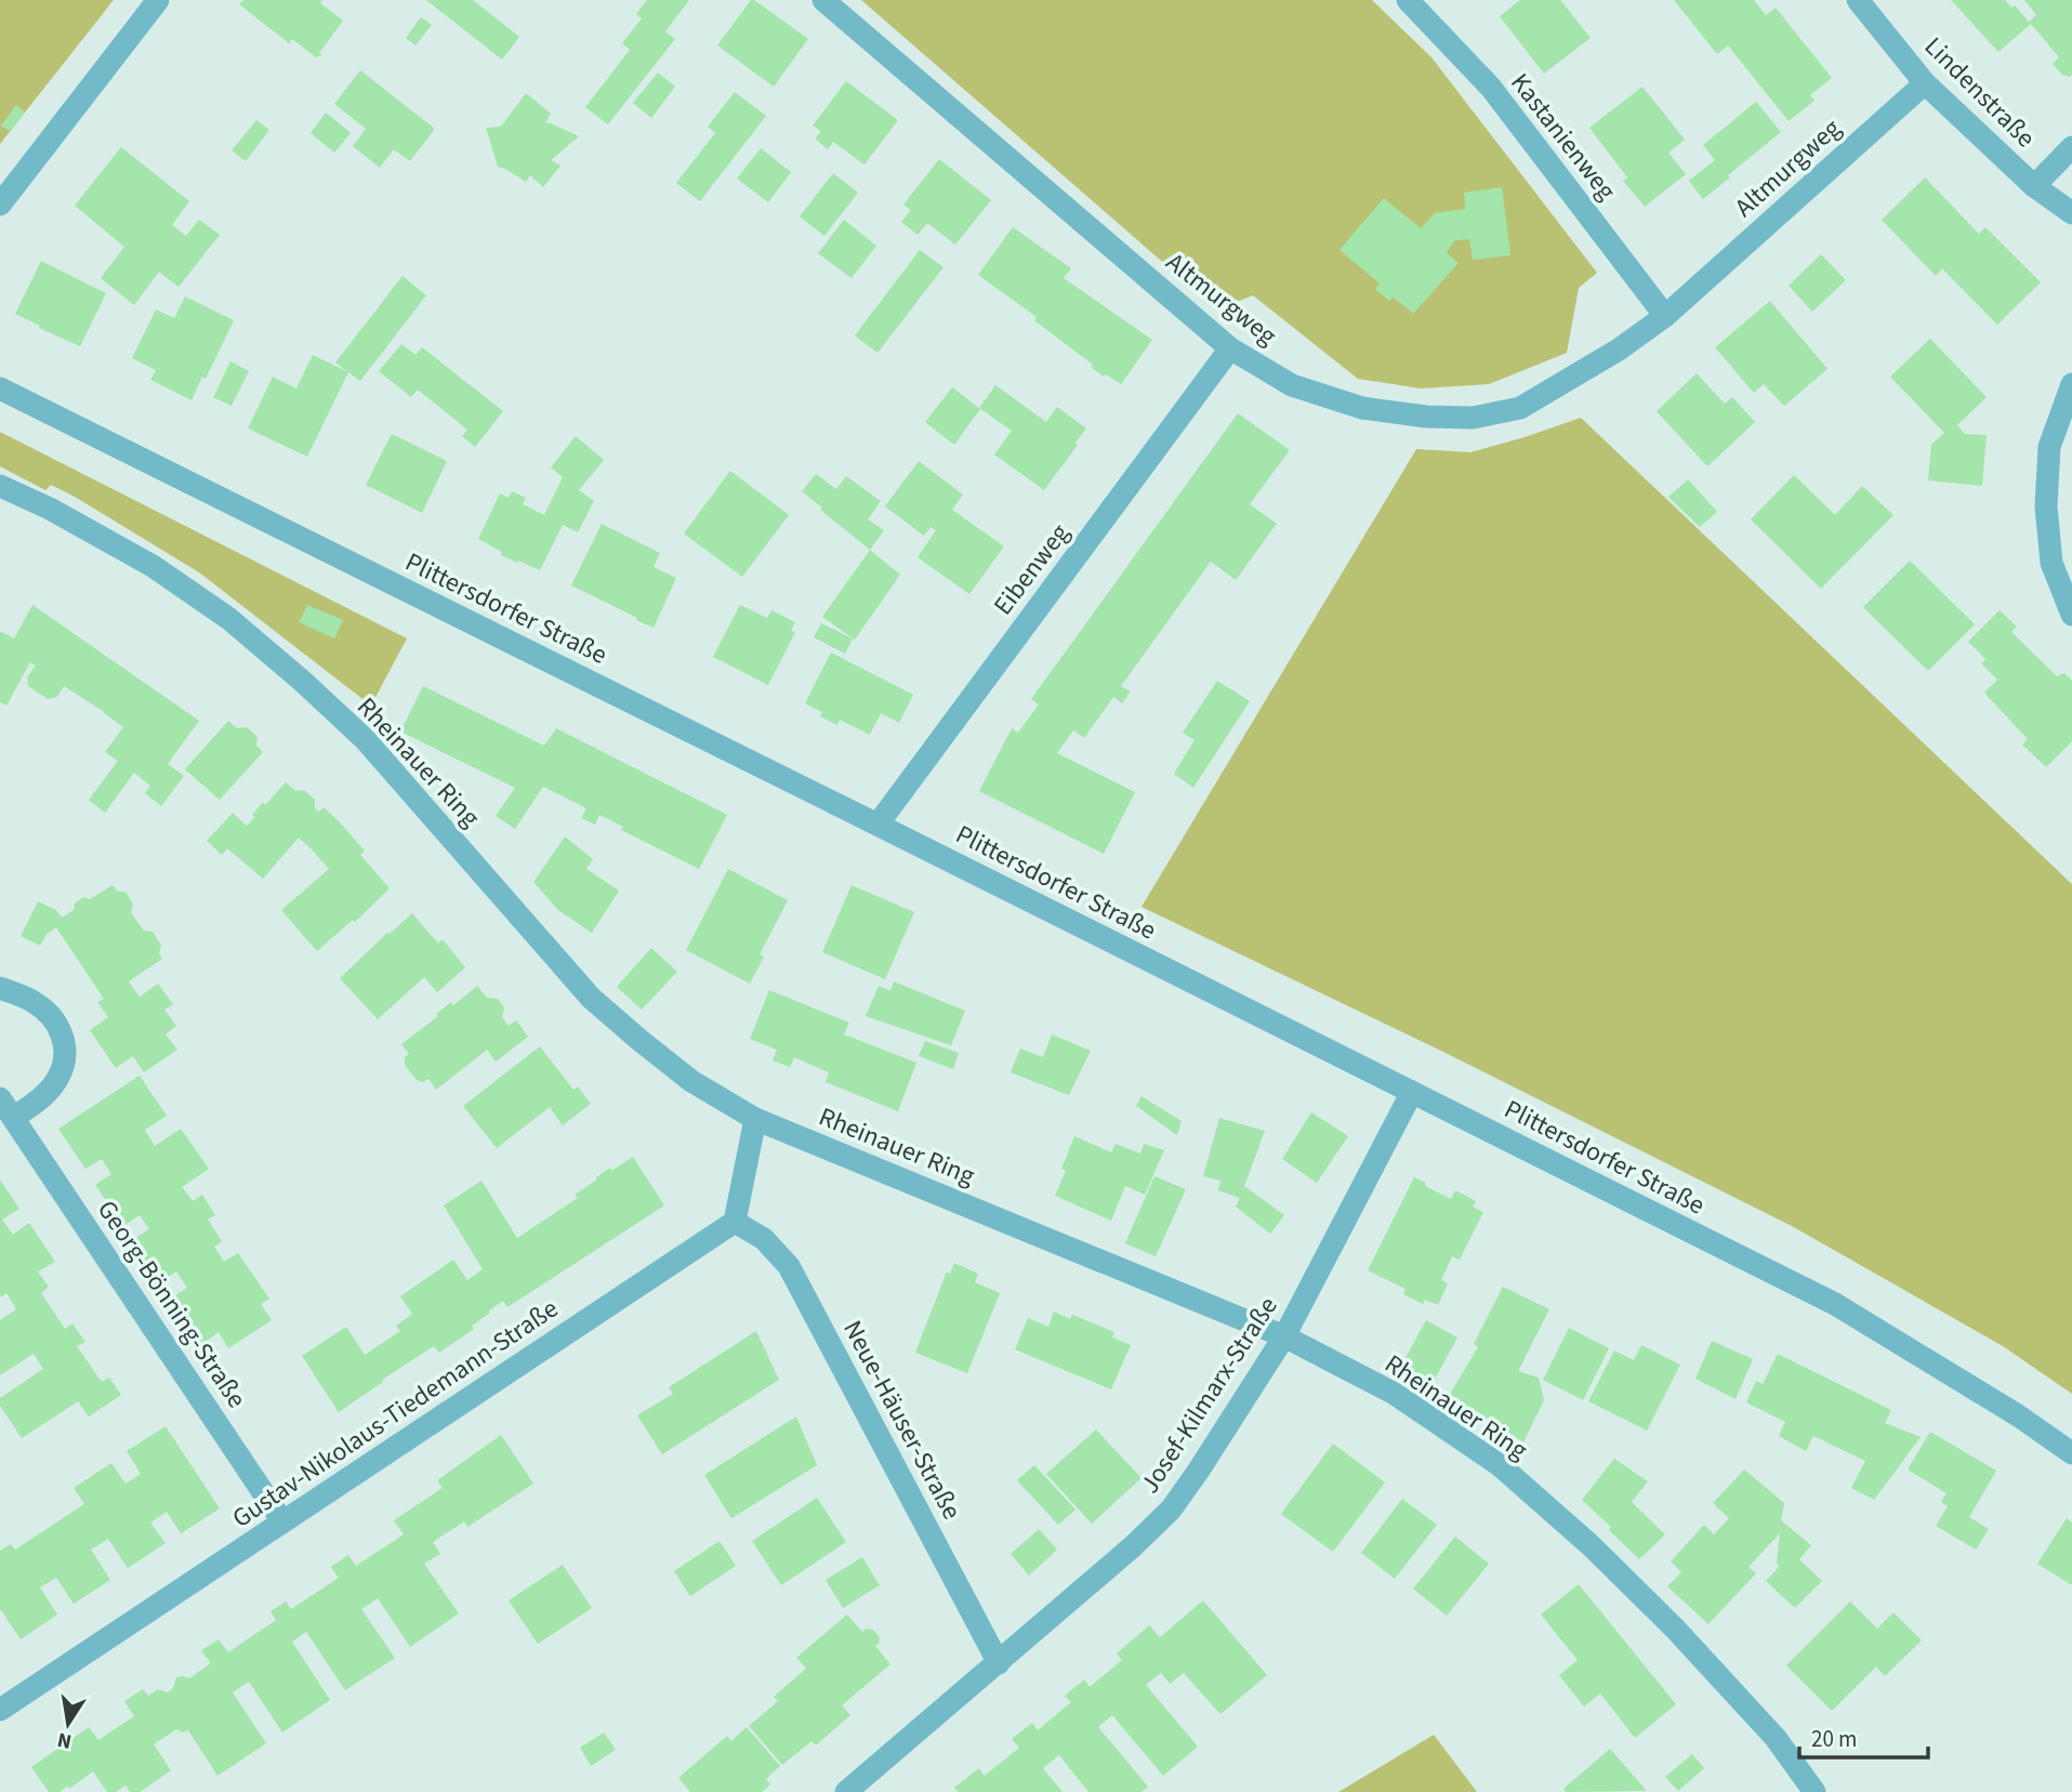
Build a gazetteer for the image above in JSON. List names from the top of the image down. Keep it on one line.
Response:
{"streets":{"street":["Lindenstraße","Kastanienweg","Altmurgweg","Eibenweg","Plittersdorfer Straße","Rheinauer Ring","Georg-Bönning-Straße","Josef-Kilmarx-Straße","Gustav-Nikolaus-Tiedemann-Straße","Neue-Häuser-Straße"]},"crossings":[["Lindenstraße","Altmurgweg"],["Kastanienweg","Altmurgweg"],["Altmurgweg","Eibenweg"],["Eibenweg","Plittersdorfer Straße"],["Plittersdorfer Straße","Josef-Kilmarx-Straße"],["Rheinauer Ring","Josef-Kilmarx-Straße"],["Georg-Bönning-Straße","Gustav-Nikolaus-Tiedemann-Straße"],["Josef-Kilmarx-Straße","Neue-Häuser-Straße"],["Gustav-Nikolaus-Tiedemann-Straße","Neue-Häuser-Straße"]],"scale_bar":"20 m","north":"bottom"}
